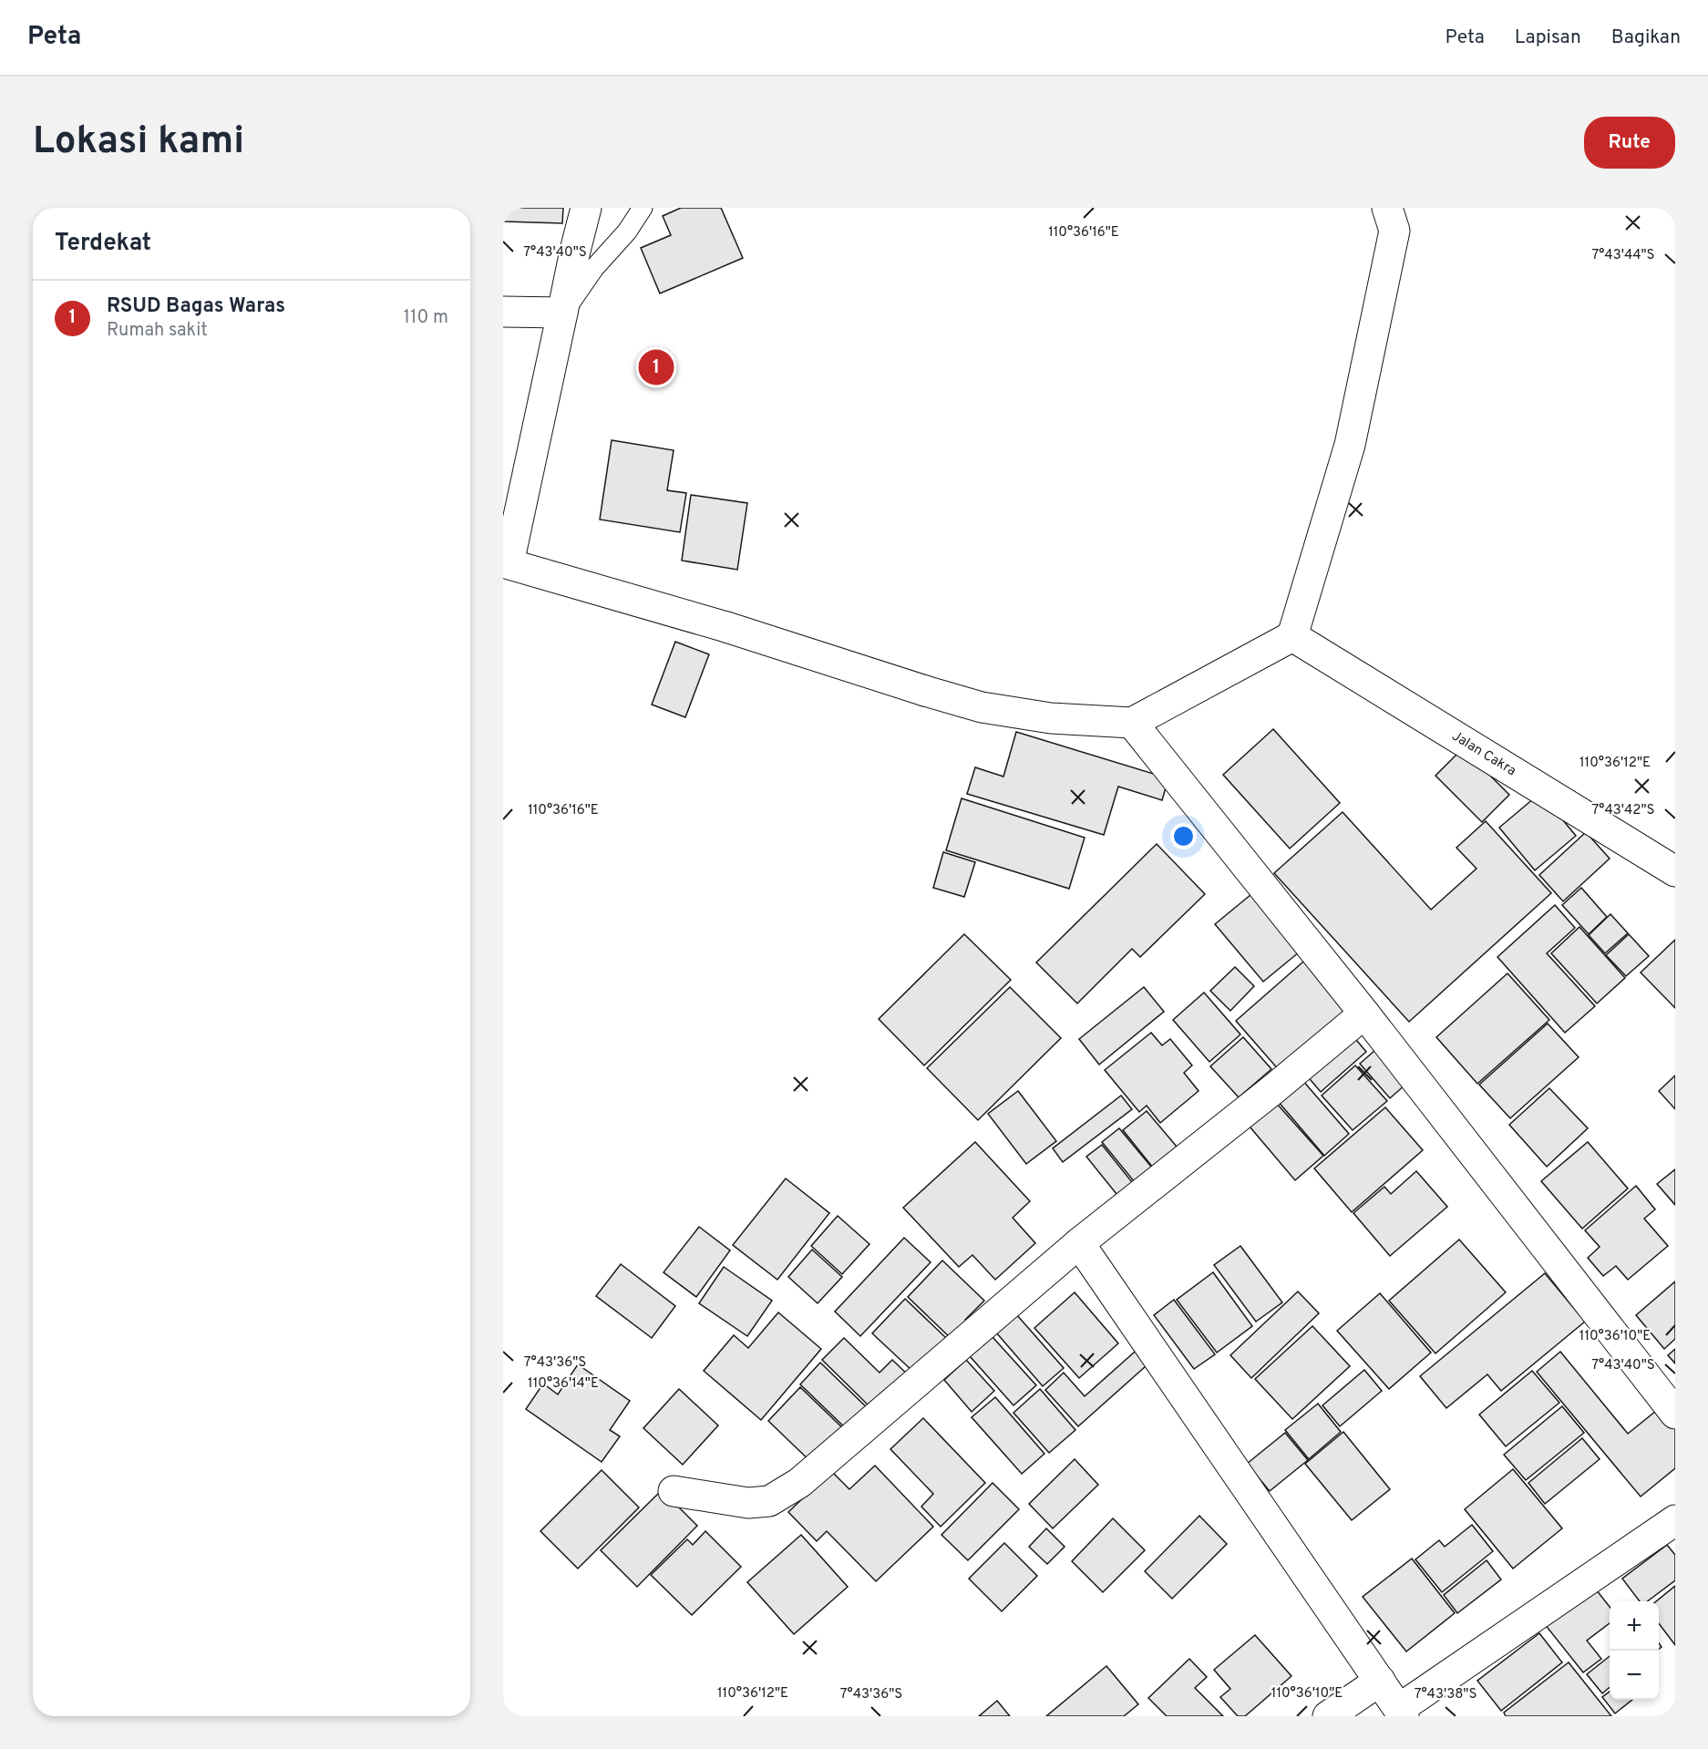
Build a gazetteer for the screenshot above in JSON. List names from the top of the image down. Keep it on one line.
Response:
{"streets":{"street":["Jalan Cakra"]},"page":{"header":"Peta","nav":["Peta","Lapisan","Bagikan"],"buttons":"Rute","title":"Lokasi kami","heading":"Terdekat","list":[{"mark":"1","name":"RSUD Bagas Waras","note":"Rumah sakit","value":"110 m"}],"pins":"1","map_buttons":["+","−"]},"coordinates":["110°36'16\"E","7°43'40\"S","7°43'44\"S","110°36'12\"E","7°43'42\"S","110°36'10\"E","7°43'36\"S","110°36'14\"E","7°43'38\"S"]}
